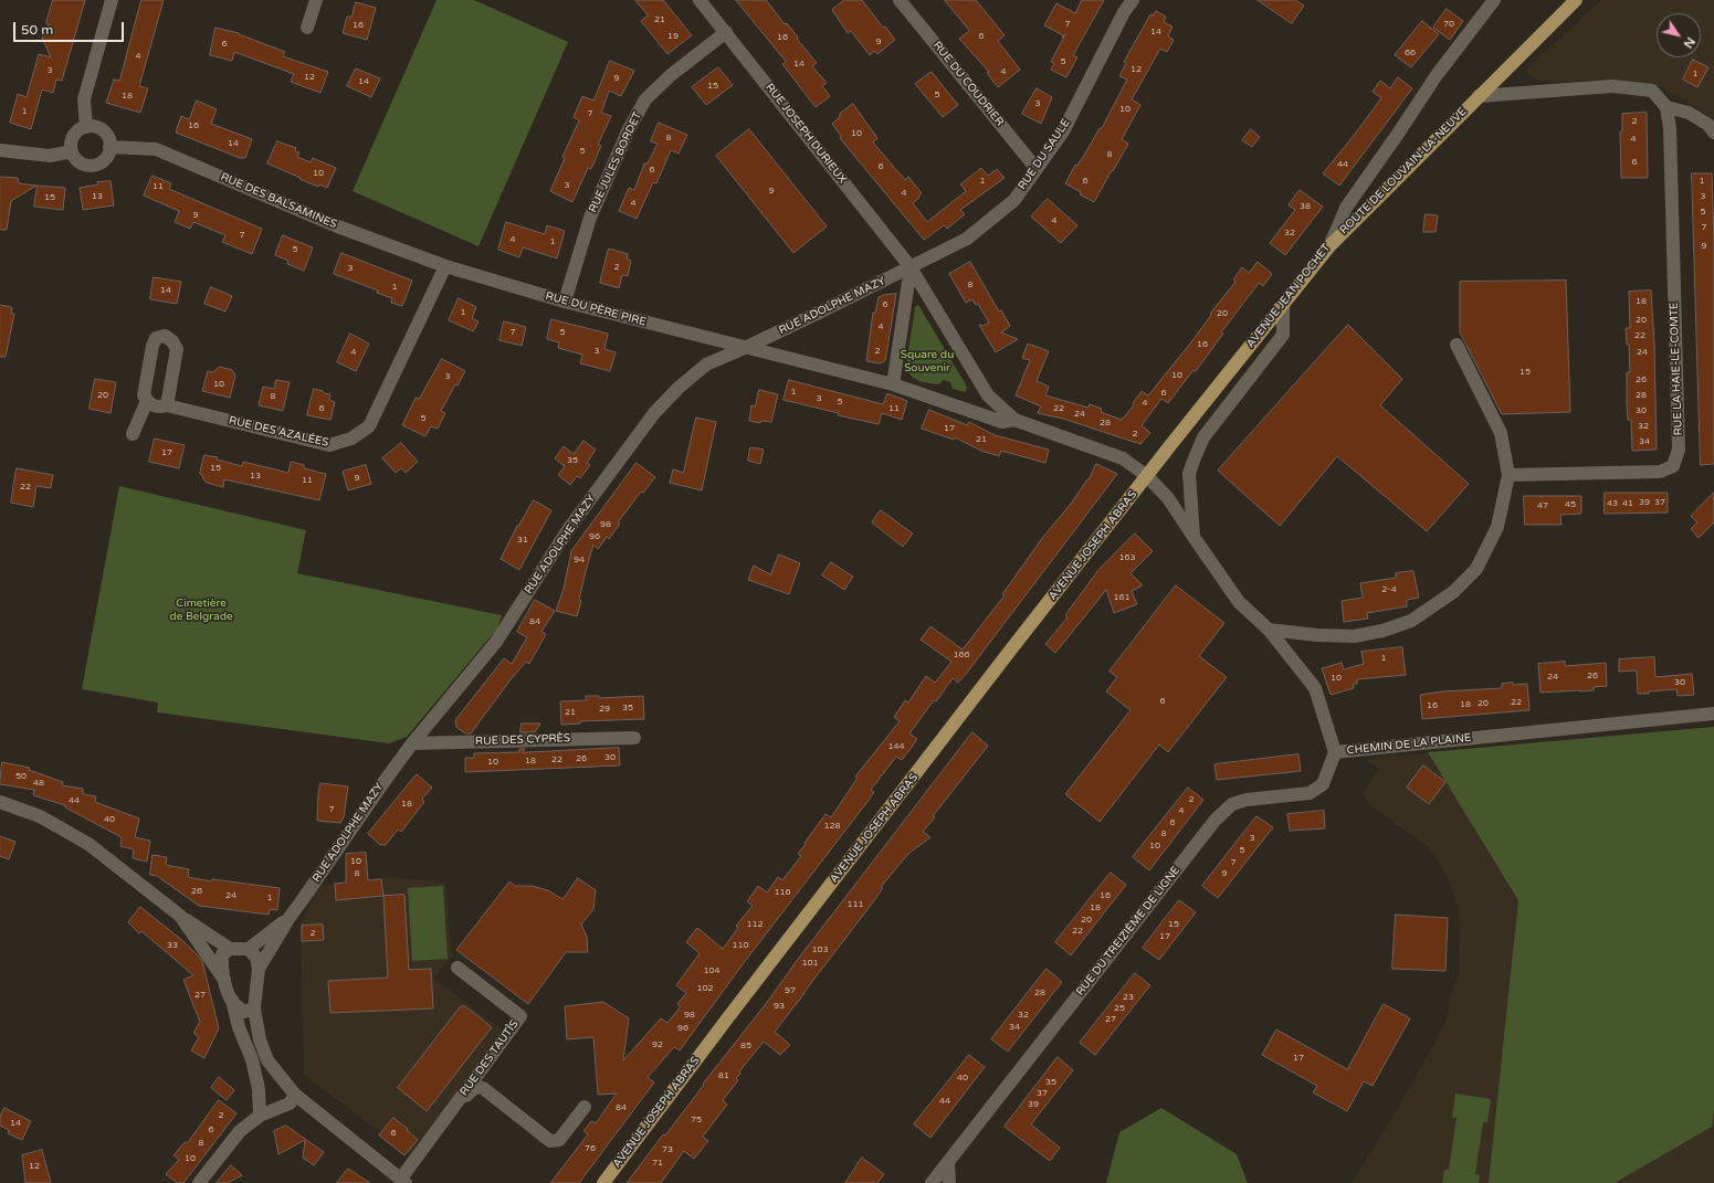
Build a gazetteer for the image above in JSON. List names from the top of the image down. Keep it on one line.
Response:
{"streets":{"main road":["ROUTE DE LOUVAIN-LA-NEUVE","AVENUE JEAN POCHET","AVENUE JOSEPH ABRAS"],"street":["RUE DU COUDRIER","RUE JOSEPH DURIEUX","RUE DU SAULE","RUE JULES BORDET","RUE DES BALSAMINES","RUE ADOLPHE MAZY","RUE DU PÈRE PIRE","RUE LA HAIE-LE-COMTE","RUE DES AZALÉES","RUE DES CYPRÈS","CHEMIN DE LA PLAINE","RUE DU TREIZIÈME DE LIGNE","RUE DES TAUTÎS"]},"crossings":[["RUE DU COUDRIER","RUE DU SAULE"],["RUE JOSEPH DURIEUX","RUE DU SAULE"],["RUE JOSEPH DURIEUX","RUE JULES BORDET"],["RUE JOSEPH DURIEUX","RUE ADOLPHE MAZY"],["RUE DU SAULE","RUE ADOLPHE MAZY"],["RUE JULES BORDET","RUE DU PÈRE PIRE"],["ROUTE DE LOUVAIN-LA-NEUVE","AVENUE JEAN POCHET"],["RUE DES BALSAMINES","RUE DU PÈRE PIRE"],["RUE DES BALSAMINES","RUE DES AZALÉES"],["AVENUE JEAN POCHET","AVENUE JOSEPH ABRAS"],["AVENUE JEAN POCHET","CHEMIN DE LA PLAINE"],["RUE ADOLPHE MAZY","RUE DU PÈRE PIRE"],["RUE ADOLPHE MAZY","RUE DES CYPRÈS"],["RUE DU PÈRE PIRE","RUE DES AZALÉES"],["AVENUE JOSEPH ABRAS","CHEMIN DE LA PLAINE"],["CHEMIN DE LA PLAINE","RUE DU TREIZIÈME DE LIGNE"]],"parks":["Square du Souvenir","Cimetière de Belgrade"],"house_numbers":["21","7","70","16","14","19","6","16","9","6","66","4","5","14","12","3","4","1","12","9","14","15","5","18","3","10","1","7","2","16","10","8","4","14","5","8","6","44","6","6","10","1","6","1","3","11","9","4","13","3","15","4","38","5","9","4","7","32","7","4","1","9","5","2","3","8","1","14","18","6","1","20","20","4","7","5","22","16","3","2","4","24","15","10","3","26","10","1","6","20","28","8","3","5","4","6","11","22","30","24","5","28","32","17","2","21","34","17","35","15","13","9","11","22","39","37","43","41","45","47","98","96","31","163","94","2-4","161","84","166","1","26","24","10","30","6","22","20","18","16","35","29","21","144","30","26","22","18","10","50","48","2","44","18","7","4","40","6","128","8","3","10","5","10","7","8","9","26","116","24","16","1","111","18","20","112","15","22","2","17","33","110","103","101","104","102","97","28","27","23","93","25","98","32","27","34","96","92","85","17","81","40","35","37","44","39","84","2","75","14","6","6","8","76","73","10","71","12"],"scale_bar":"50 m","north":"bottom right"}
